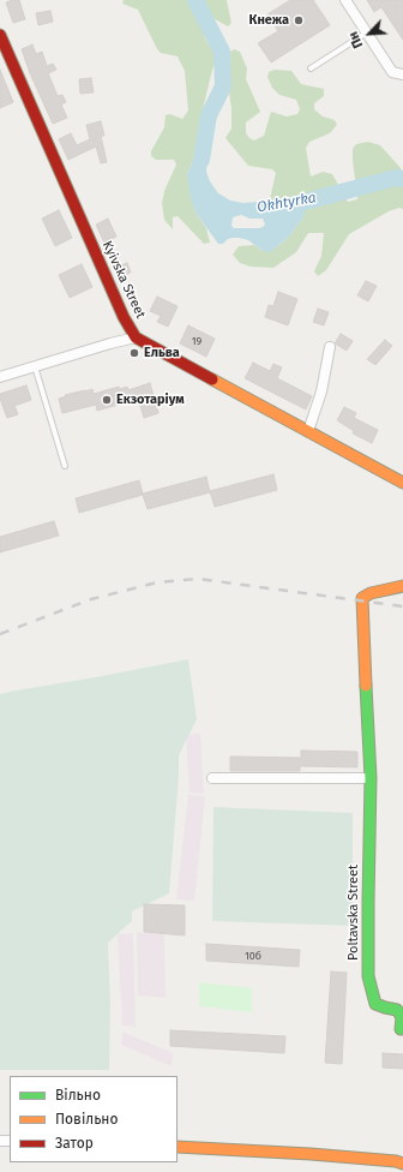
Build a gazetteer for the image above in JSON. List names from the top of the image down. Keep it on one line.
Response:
{"streets":{"street":["Kyivska Street","Poltavska Street"]},"water":["Okhtyrka"],"places":["Кнежа","Ельва","Екзотаріум"],"house_numbers":["19","10б"],"legend":["Вільно","Повільно","Затор"],"north":"bottom left"}
